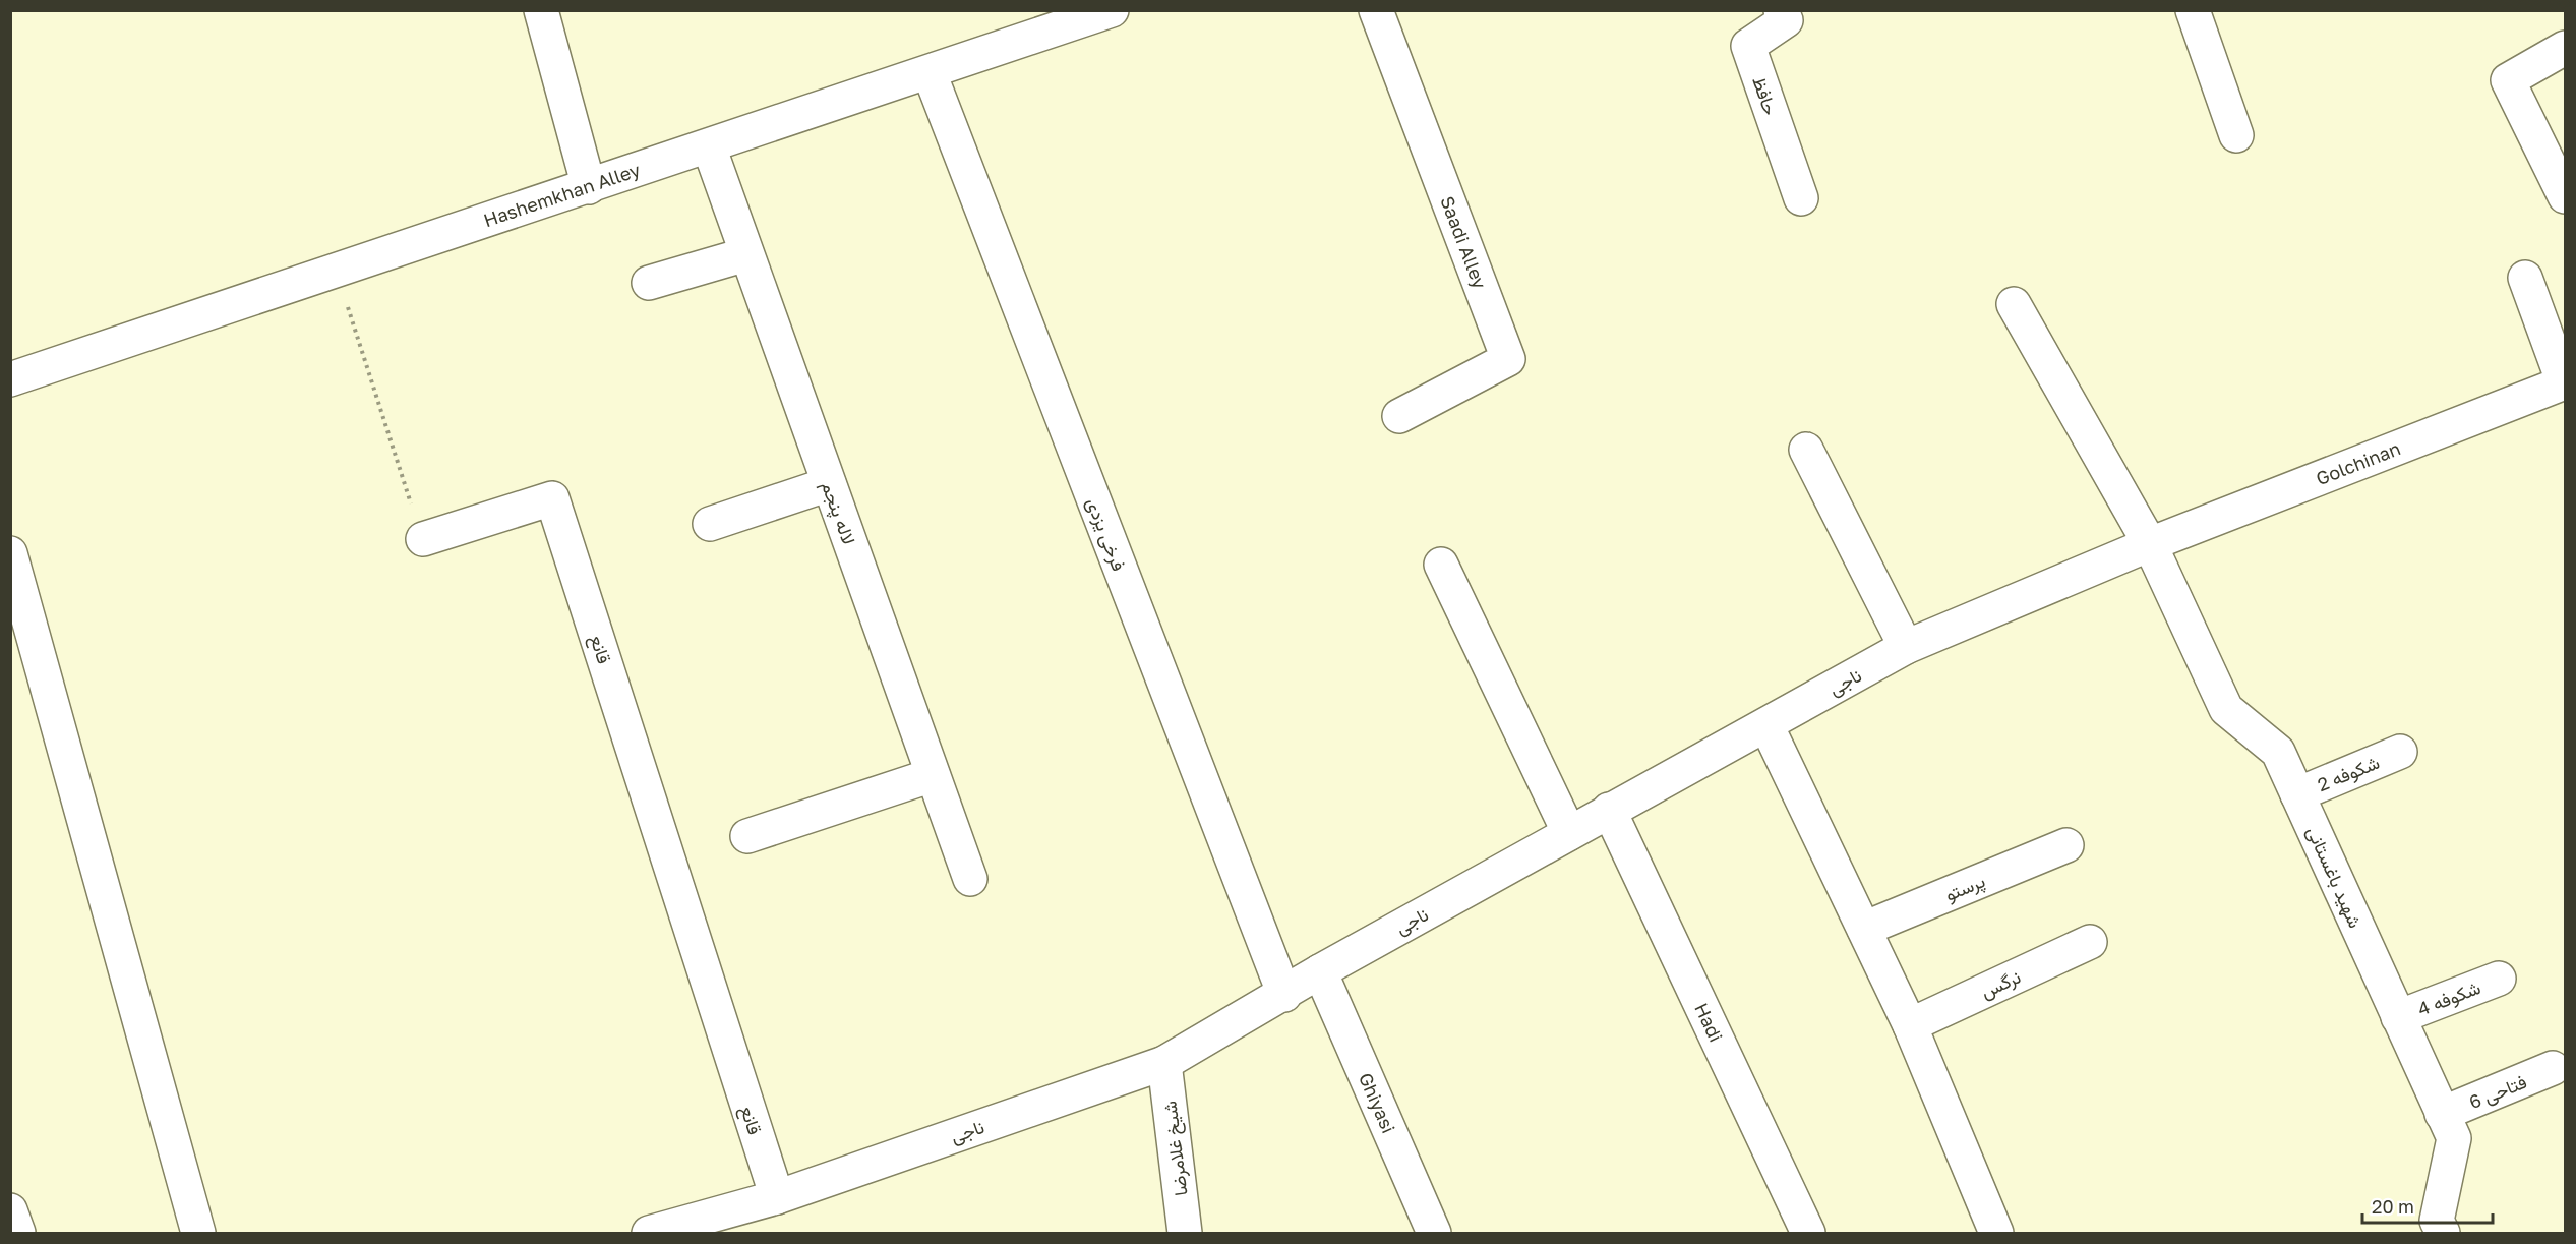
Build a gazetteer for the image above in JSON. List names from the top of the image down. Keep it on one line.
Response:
{"streets":{"street":["حافظ","Hashemkhan Alley","Saadi Alley","Golchinan","لاله پنجم","فرخی یزدی","قانع","ناجی","شکوفه 2","شهید باغستانی","پرستو","نرگس","شکوفه 4","Hadi","فتاحی 6","Ghiyasi","شیخ غلامرضا"]},"crossings":[["Hashemkhan Alley","لاله پنجم"],["Hashemkhan Alley","فرخی یزدی"],["Golchinan","ناجی"],["Golchinan","شهید باغستانی"],["فرخی یزدی","ناجی"],["قانع","ناجی"],["ناجی","شهید باغستانی"],["ناجی","Hadi"],["ناجی","Ghiyasi"],["ناجی","شیخ غلامرضا"],["شکوفه 2","شهید باغستانی"],["شهید باغستانی","شکوفه 4"],["شهید باغستانی","فتاحی 6"]],"scale_bar":"20 m"}
